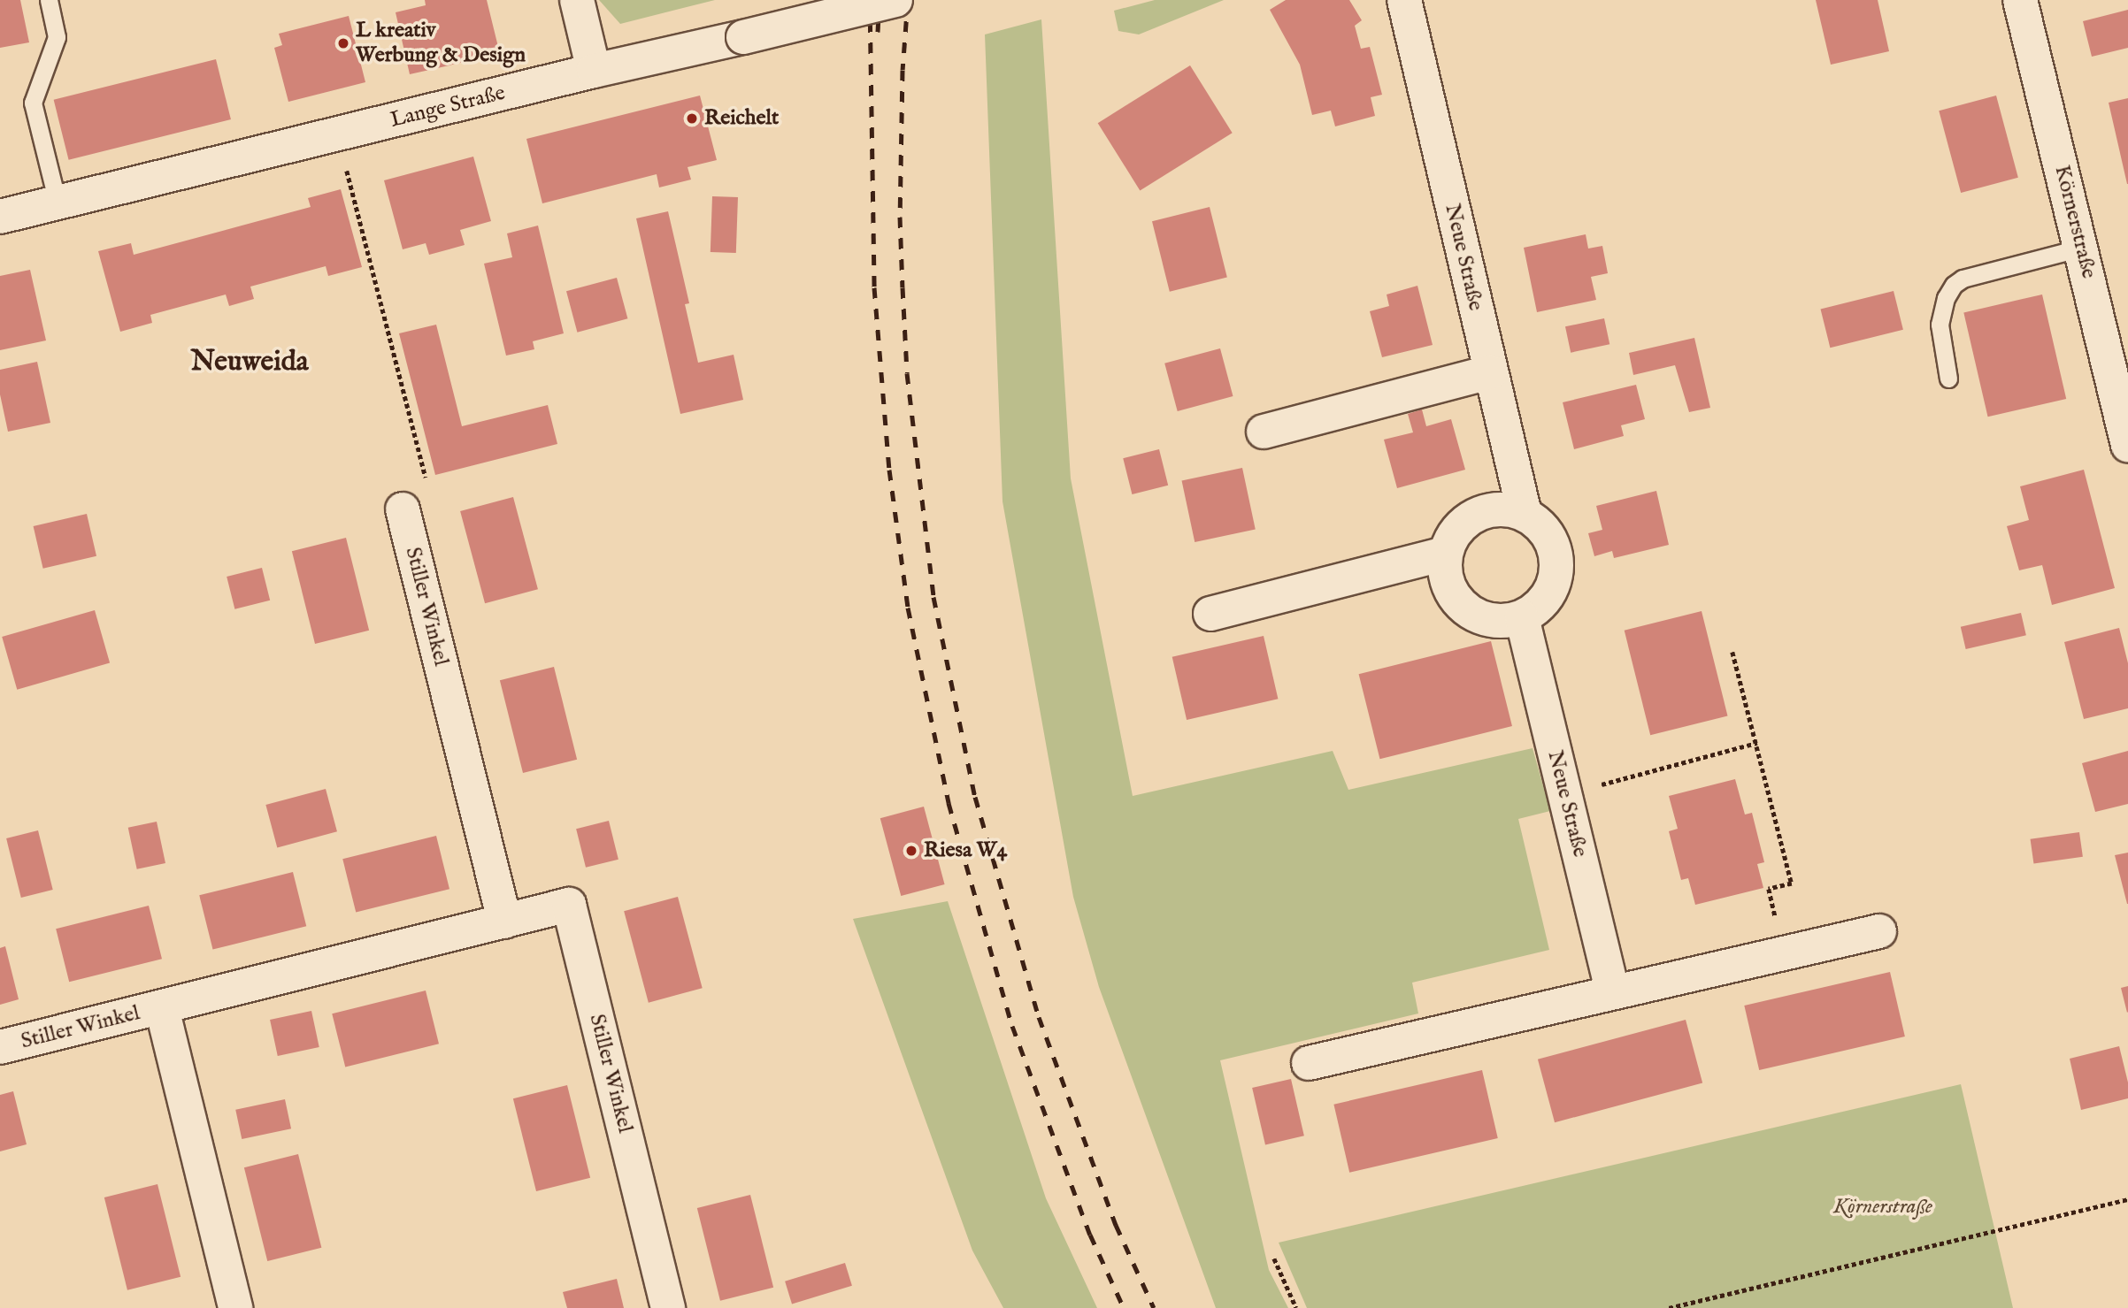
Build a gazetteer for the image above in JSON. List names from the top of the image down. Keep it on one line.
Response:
{"streets":{"street":["Lange Straße","Körnerstraße","Neue Straße","Stiller Winkel"]},"districts":["Neuweida"],"parks":["Körnerstraße"],"places":["L kreativ Werbung & Design","Reichelt","Riesa W4"]}
